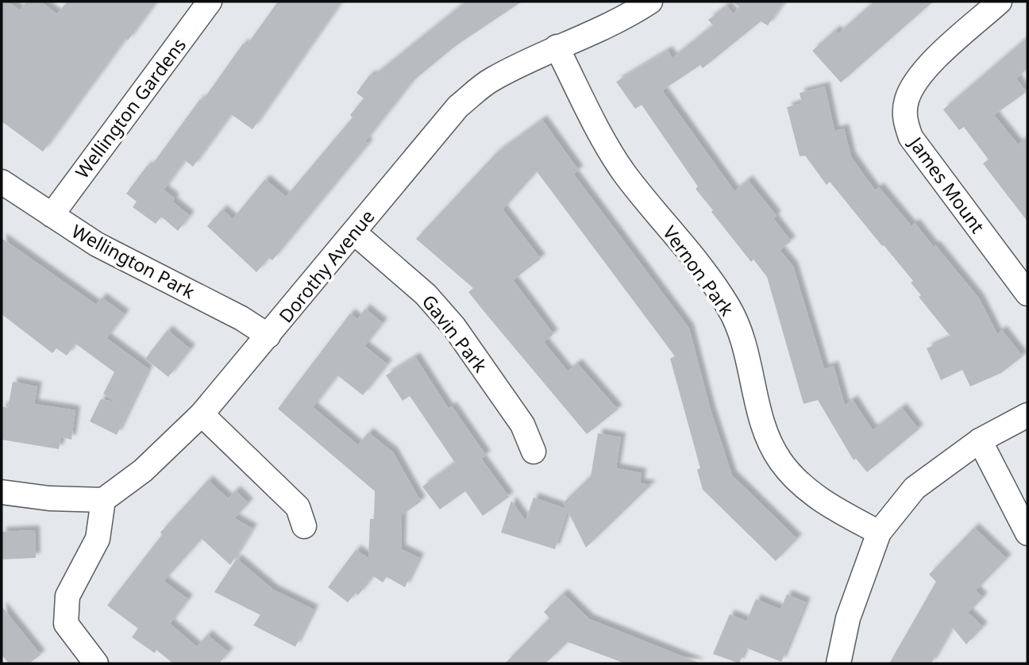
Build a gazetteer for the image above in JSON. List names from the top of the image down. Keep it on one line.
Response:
{"streets":{"street":["Wellington Gardens","James Mount","Wellington Park","Dorothy Avenue","Vernon Park","Gavin Park"]},"crossings":[["Wellington Gardens","Wellington Park"],["Wellington Park","Dorothy Avenue"],["Dorothy Avenue","Vernon Park"],["Dorothy Avenue","Gavin Park"]]}
